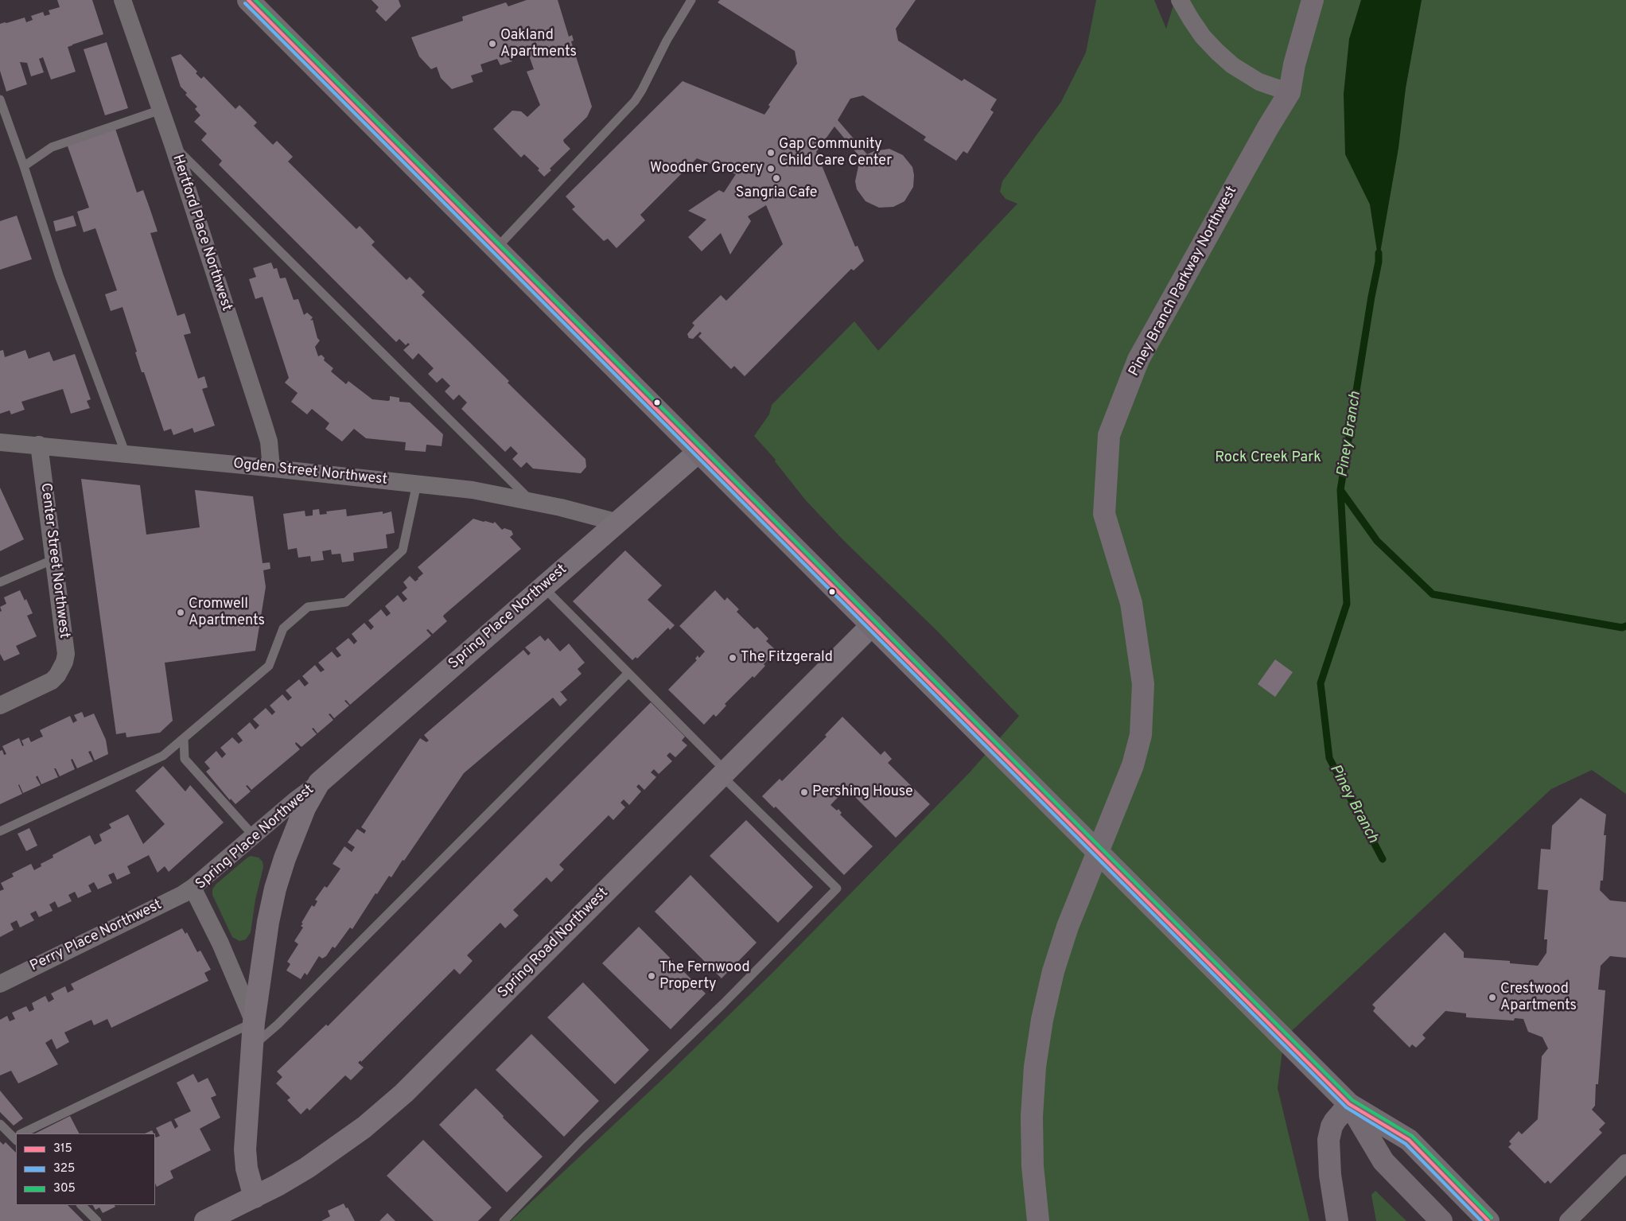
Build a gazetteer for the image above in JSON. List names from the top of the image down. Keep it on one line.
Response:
{"streets":{"main road":["Piney Branch Parkway Northwest"],"street":["Hertford Place Northwest","Ogden Street Northwest","Center Street Northwest","Spring Place Northwest","Perry Place Northwest","Spring Road Northwest"]},"crossings":[["Hertford Place Northwest","Ogden Street Northwest"],["Ogden Street Northwest","Center Street Northwest"],["Ogden Street Northwest","Spring Place Northwest"],["Spring Place Northwest","Perry Place Northwest"],["Spring Place Northwest","Spring Road Northwest"]],"water":["Piney Branch"],"parks":["Rock Creek Park"],"places":["Oakland Apartments","Gap Community Child Care Center","Woodner Grocery","Sangria Cafe","Cromwell Apartments","The Fitzgerald","Pershing House","The Fernwood Property","Crestwood Apartments"],"lines":["transit line 315","transit line 305","transit line 325"],"legend":["315","325","305"]}
